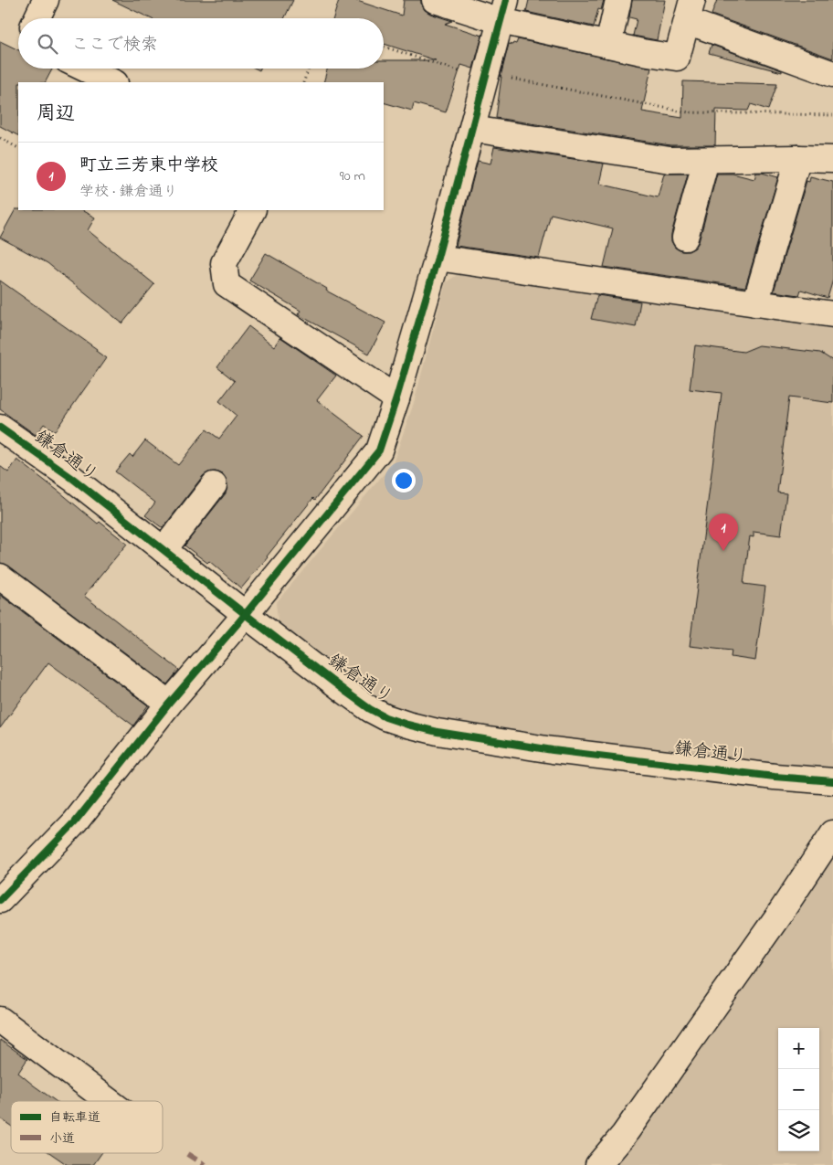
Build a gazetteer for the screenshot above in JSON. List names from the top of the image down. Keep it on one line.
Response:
{"streets":{"street":["鎌倉通り"]},"legend":["自転車道","小道"],"page":{"search":"ここで検索","heading":"周辺","list":[{"mark":"1","name":"町立三芳東中学校","note":"学校 · 鎌倉通り","value":"90 m"}],"pins":"1","map_buttons":["+","−"]}}
